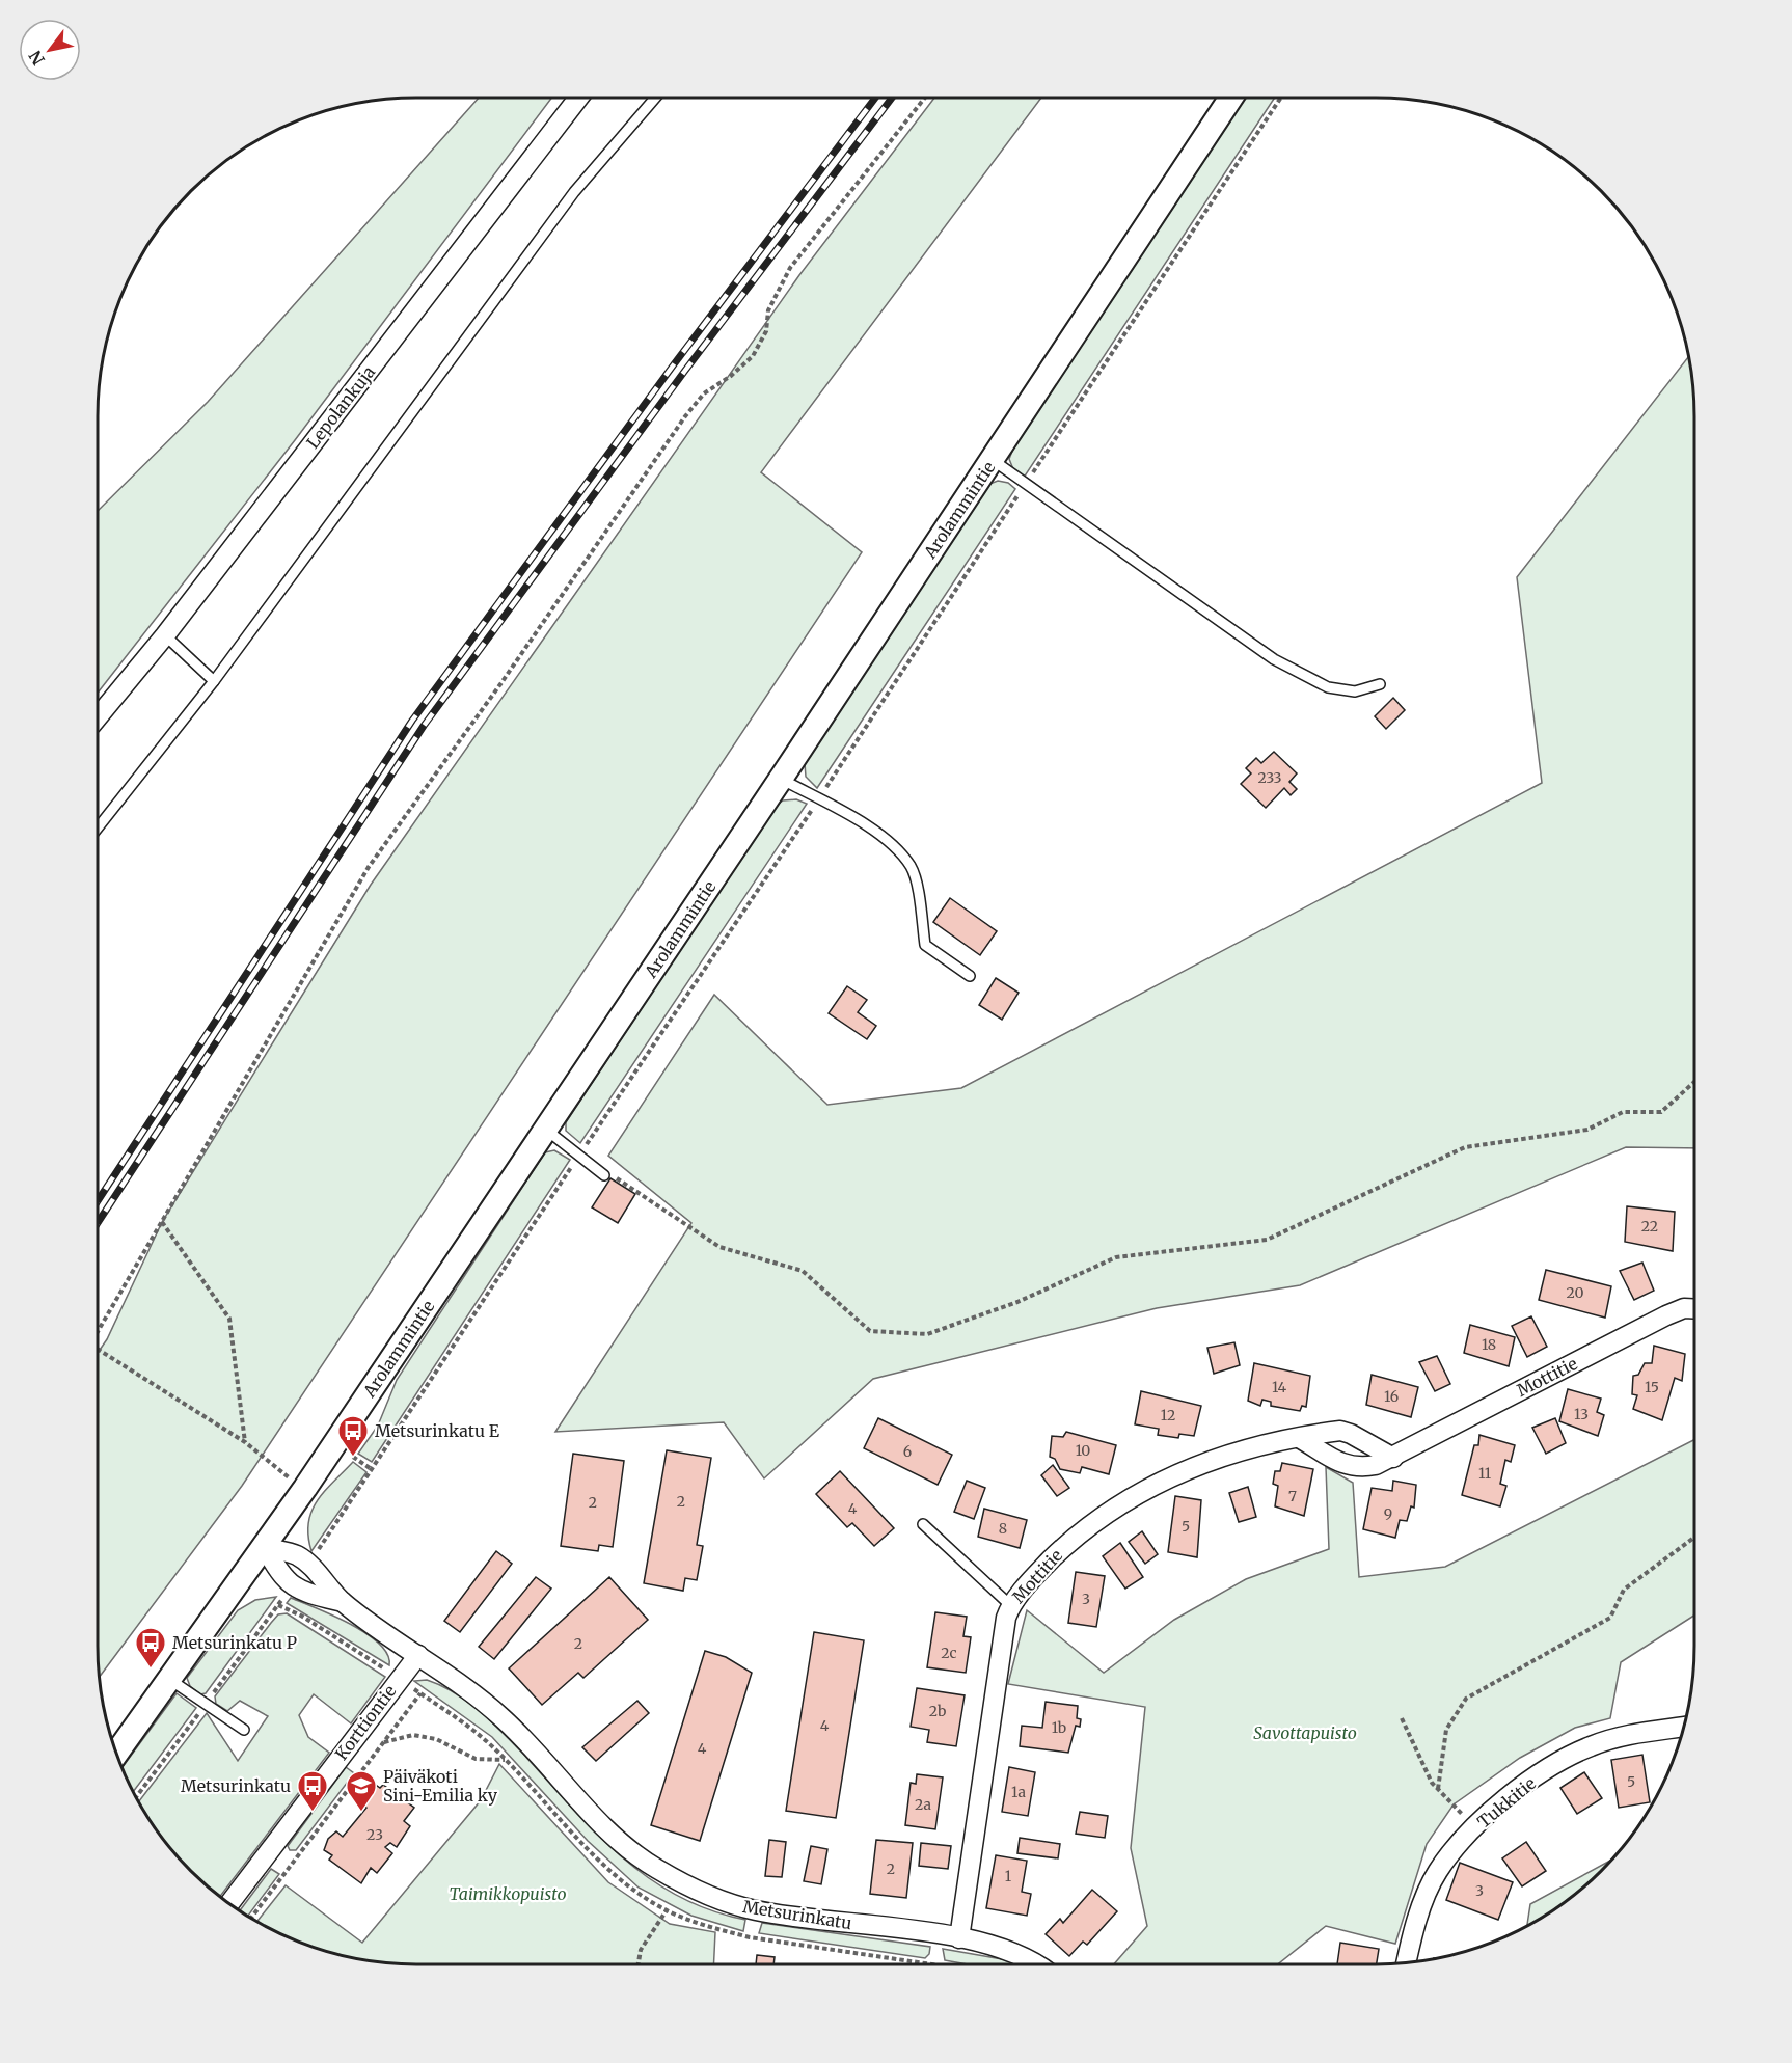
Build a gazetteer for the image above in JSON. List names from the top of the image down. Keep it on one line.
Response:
{"streets":{"street":["Lepolankuja","Arolammintie","Mottitie","Korttiontie","Tukkitie","Metsurinkatu"]},"crossings":[["Arolammintie","Metsurinkatu"],["Mottitie","Metsurinkatu"],["Korttiontie","Metsurinkatu"]],"parks":["Savottapuisto","Taimikkopuisto"],"places":{"bus stop":["Metsurinkatu E","Metsurinkatu P","Metsurinkatu"],"school or university":["Päiväkoti Sini-Emilia ky"]},"house_numbers":["233","22","20","18","14","15","16","13","12","10","6","11","7","2","2","4","9","5","8","3","2","2c","2b","4","1b","4","5","1a","2a","23","2","1","3"],"north":"bottom left"}
